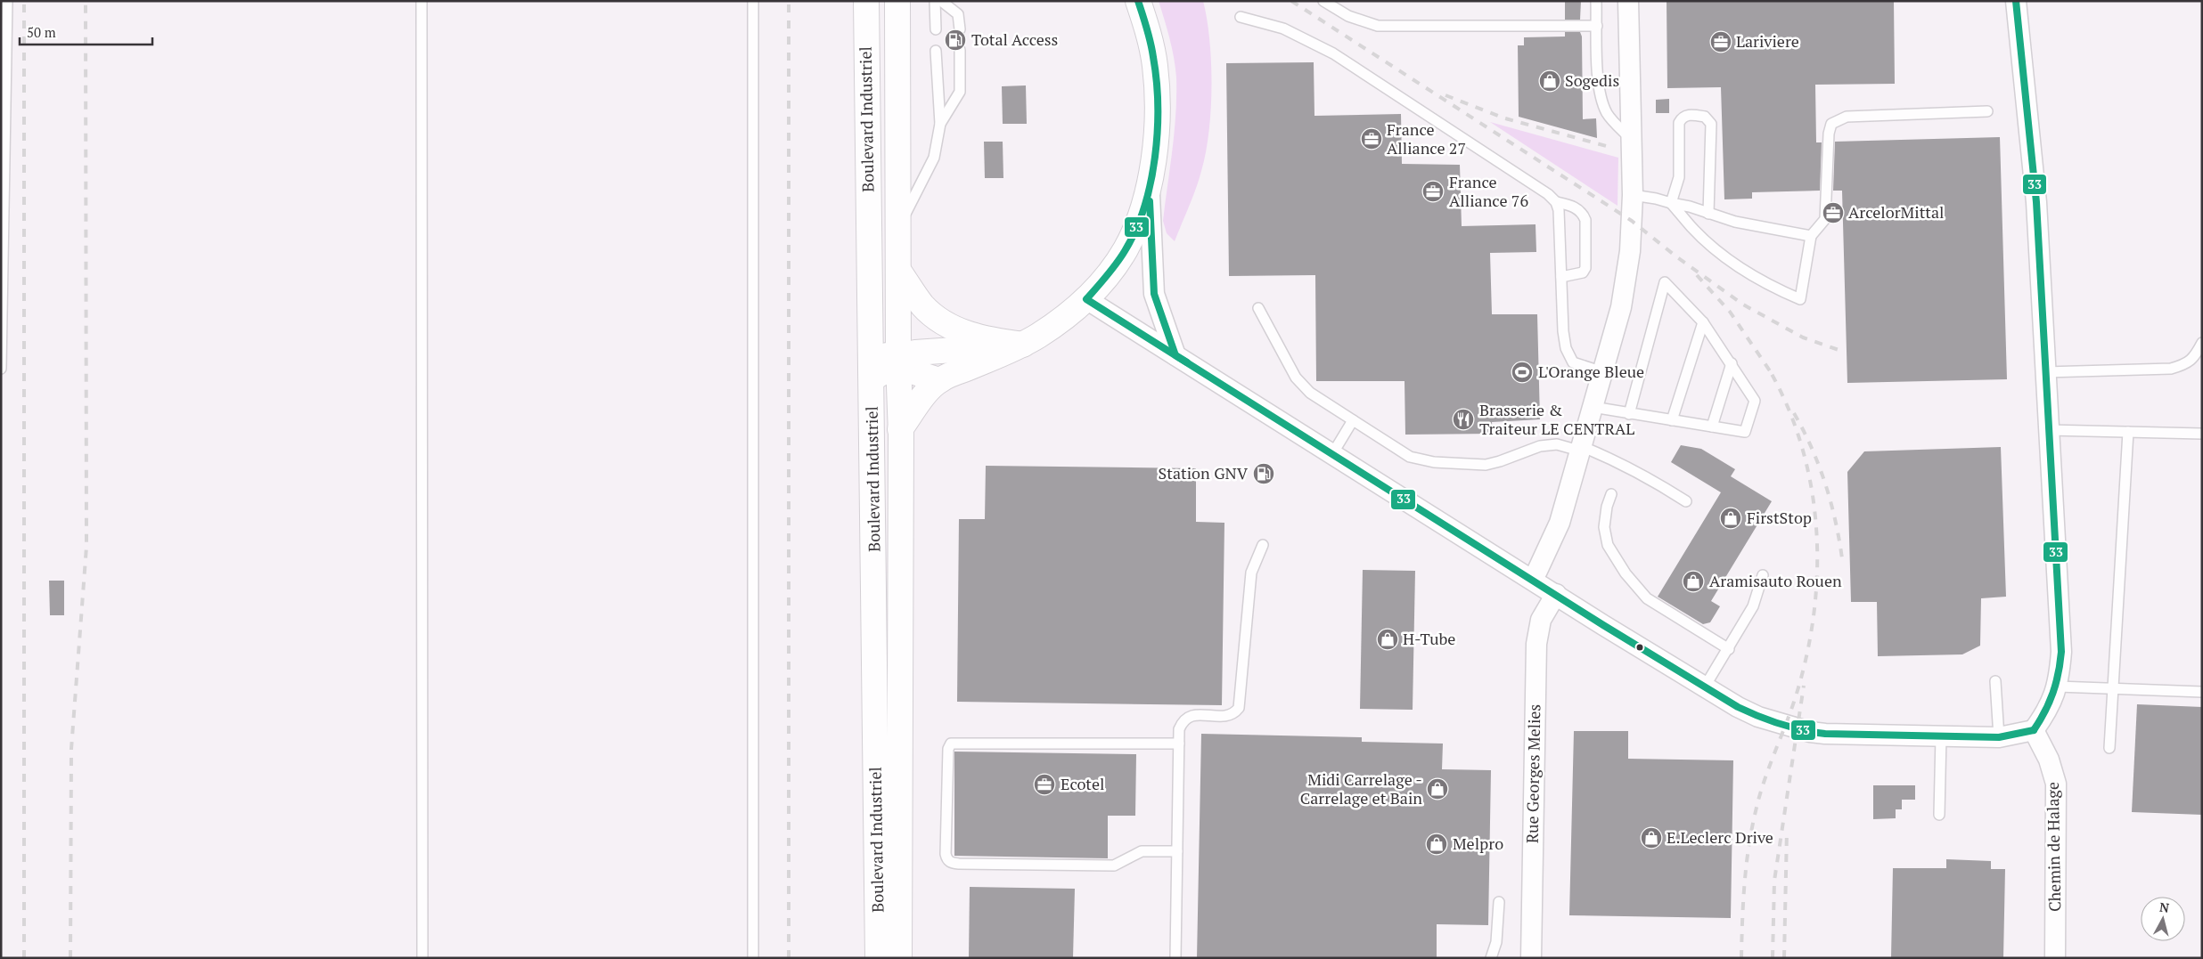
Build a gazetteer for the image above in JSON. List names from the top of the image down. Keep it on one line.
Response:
{"streets":{"main road":["Boulevard Industriel"],"street":["Rue Georges Melies","Chemin de Halage"]},"places":{"fuel station":["Total Access","Station GNV"],"office":["Lariviere","France Alliance 27","France Alliance 76","ArcelorMittal","Ecotel"],"shop":["Sogedis","FirstStop","Aramisauto Rouen","H-Tube","Midi Carrelage - Carrelage et Bain","E.Leclerc Drive","Melpro"],"sports":["L'Orange Bleue"],"restaurant":["Brasserie & Traiteur LE CENTRAL"]},"lines":["transit line 33"],"scale_bar":"50 m","north":"top"}
